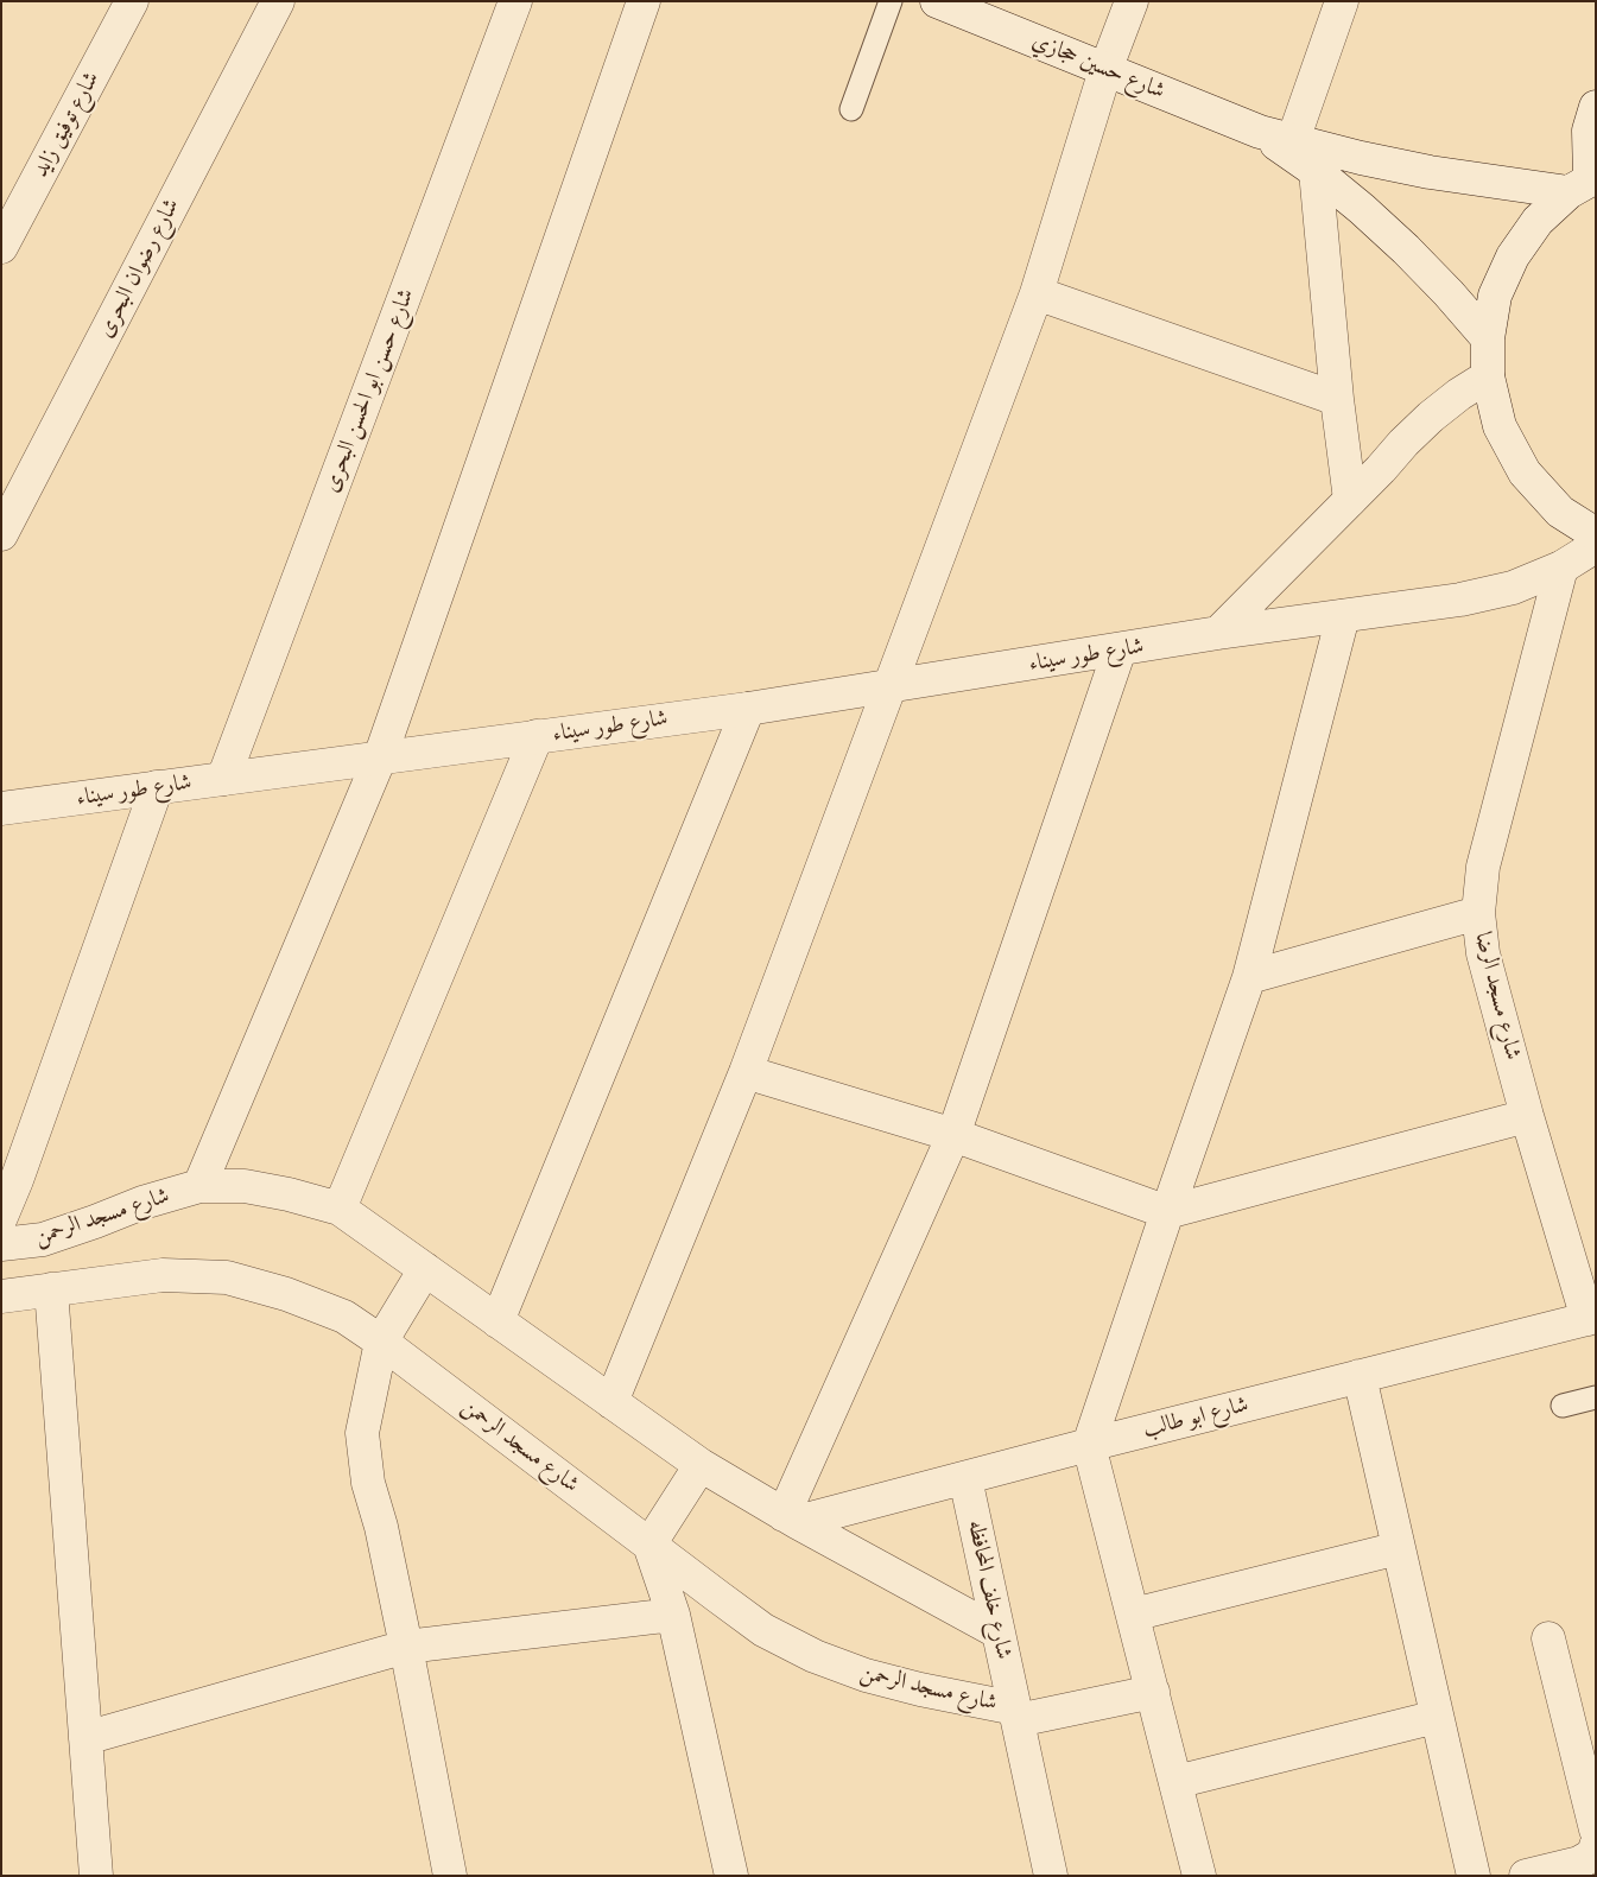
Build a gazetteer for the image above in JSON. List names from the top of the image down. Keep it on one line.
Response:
{"streets":{"street":["شارع حسين حجازي","شارع توفيق زايد","شارع رضوان البحرى","شارع حسن ابو الحسن البحرى","شارع طور سيناء","شارع مسجد الرضا","شارع مسجد الرحمن","شارع ابو طالب","شارع خلف المحافظه"]},"crossings":[["شارع حسن ابو الحسن البحرى","شارع طور سيناء"],["شارع طور سيناء","شارع مسجد الرضا"],["شارع مسجد الرضا","شارع ابو طالب"],["شارع مسجد الرحمن","شارع ابو طالب"],["شارع مسجد الرحمن","شارع خلف المحافظه"],["شارع ابو طالب","شارع خلف المحافظه"]]}
